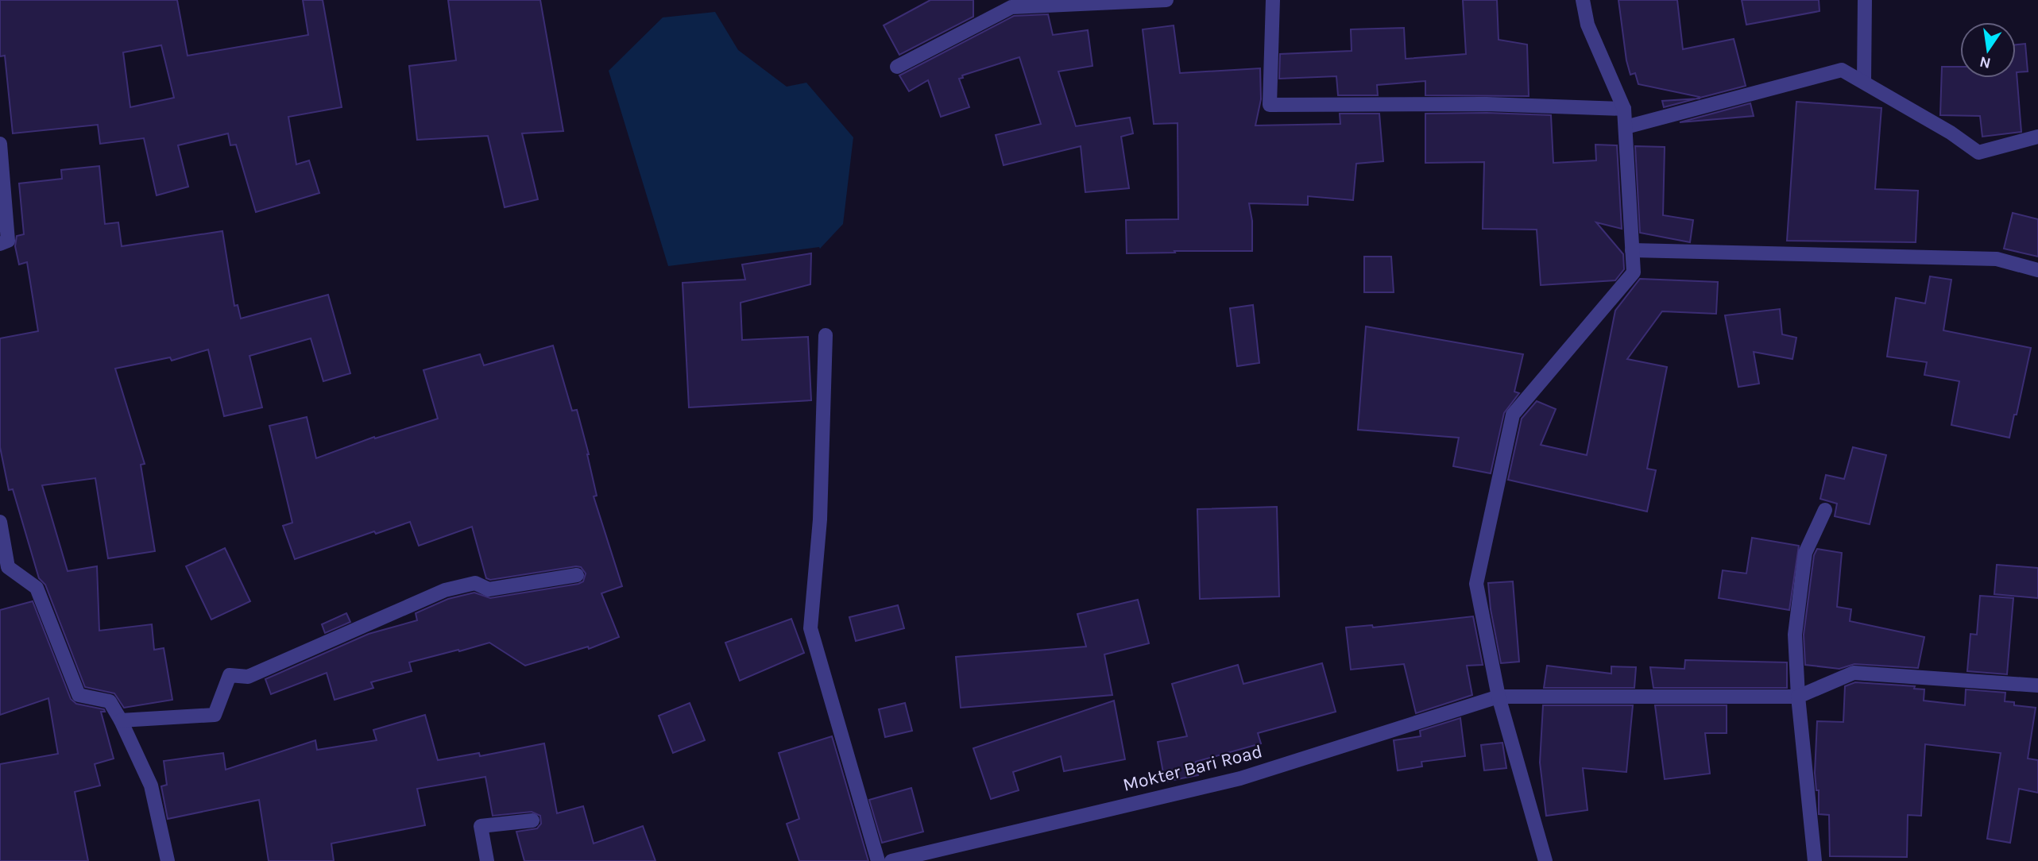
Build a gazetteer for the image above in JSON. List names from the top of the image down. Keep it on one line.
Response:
{"streets":{"street":["Mokter Bari Road"]},"north":"bottom"}
